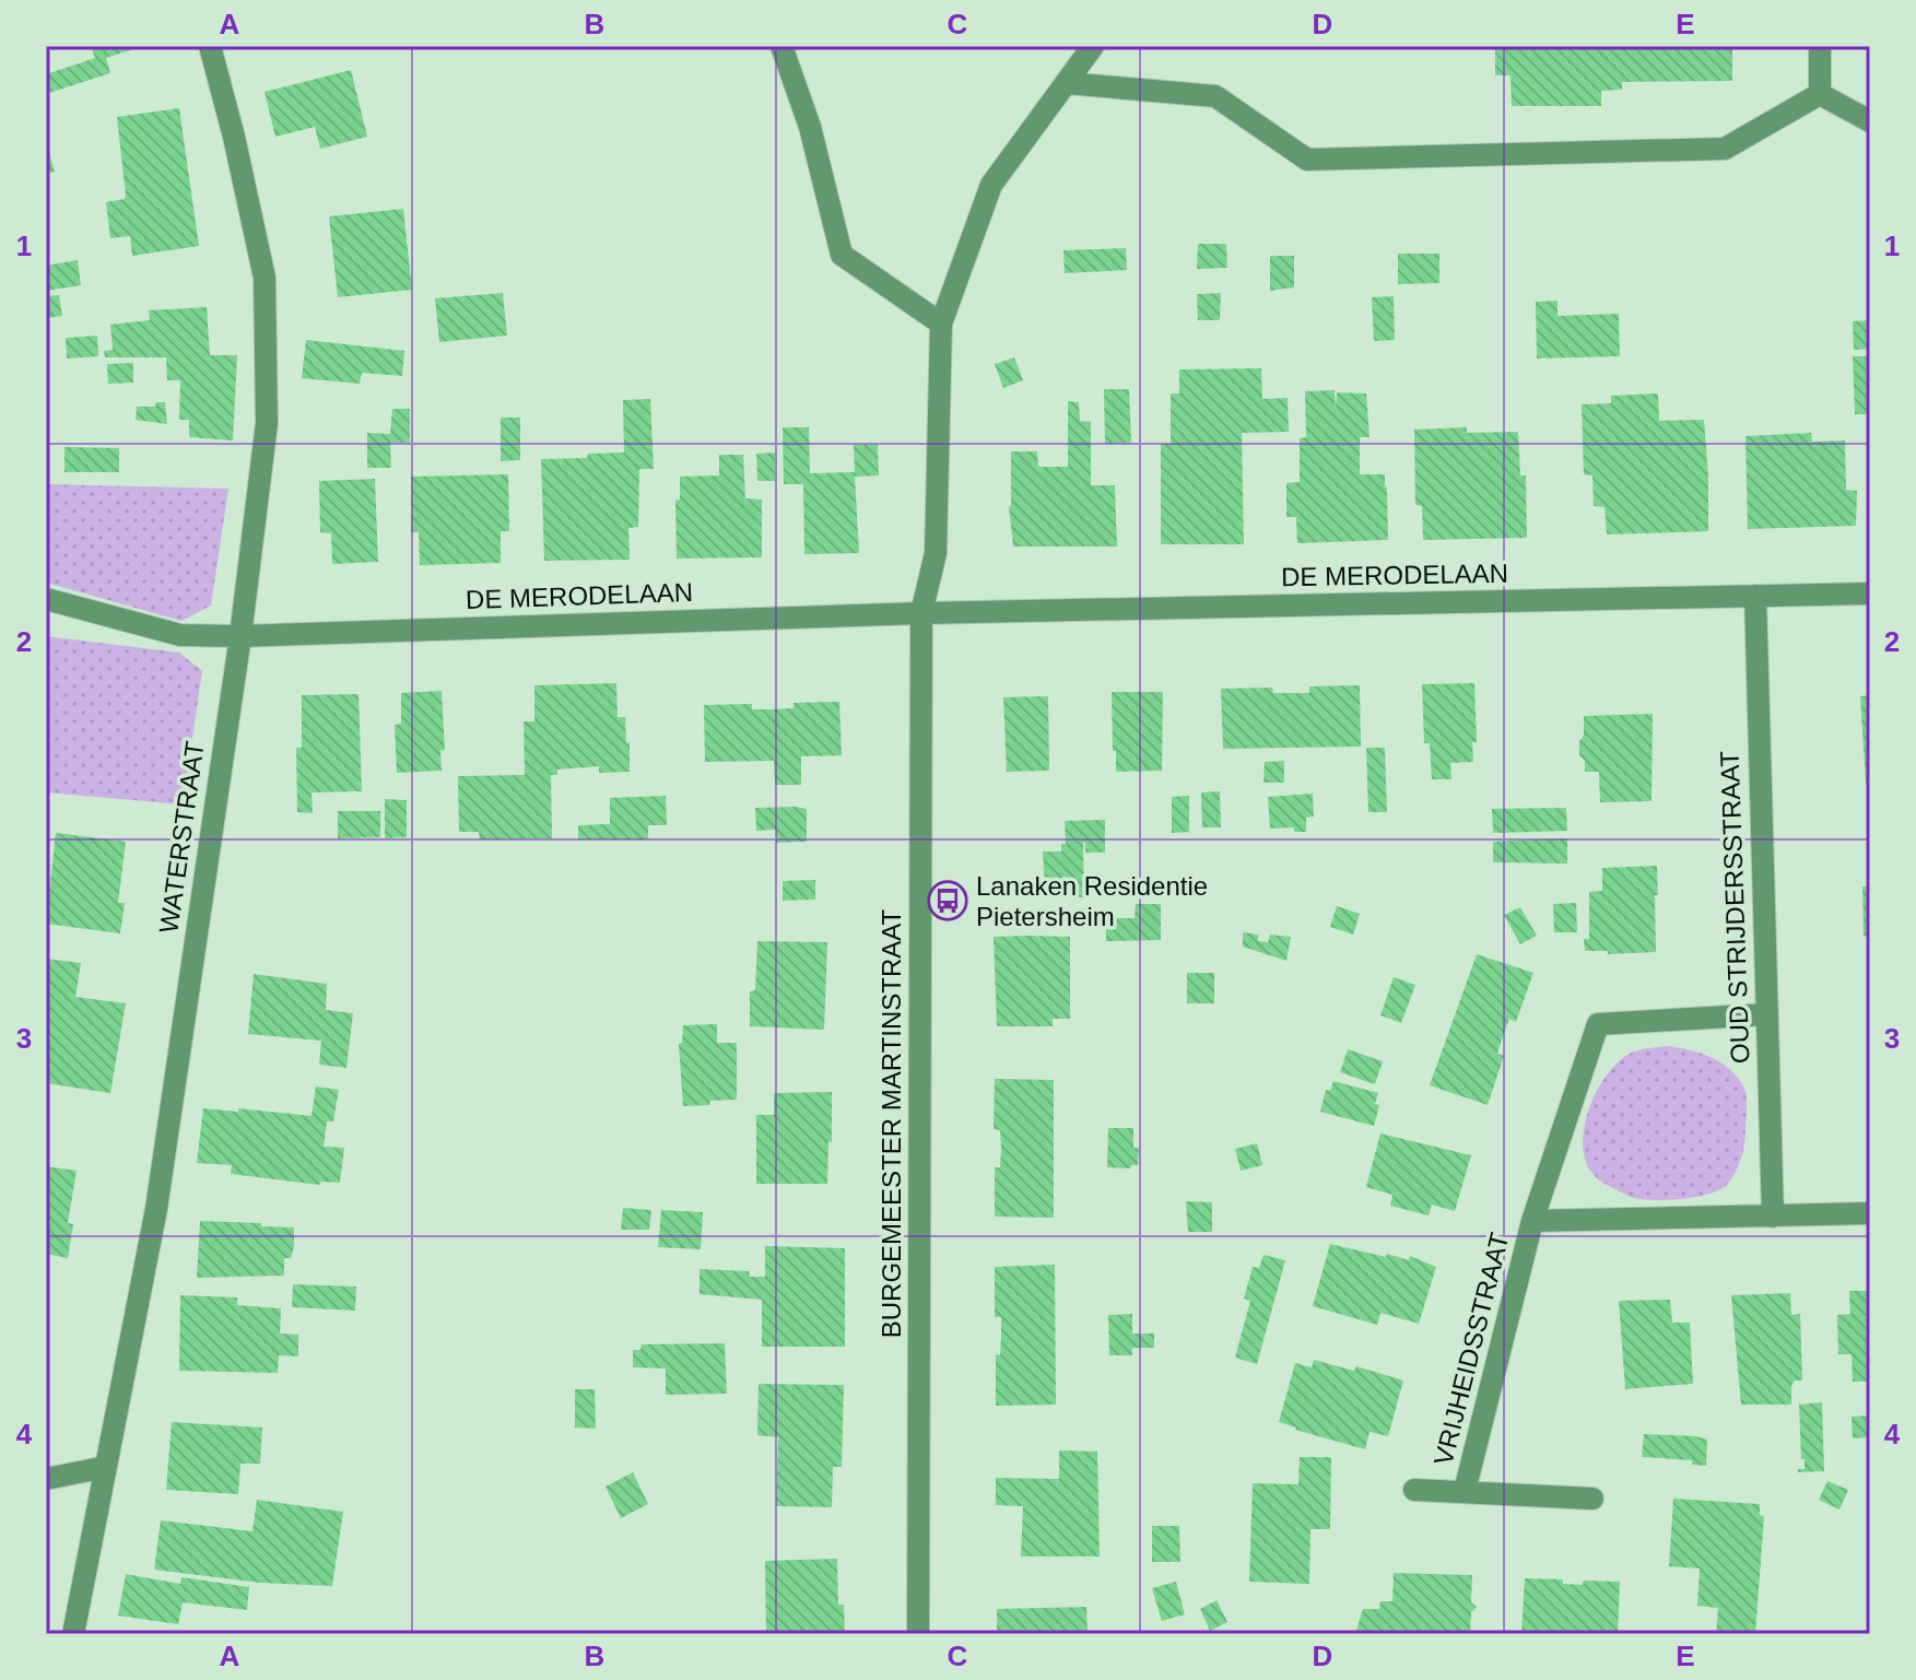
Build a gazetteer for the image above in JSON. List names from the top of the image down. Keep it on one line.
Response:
{"streets":{"street":["DE MERODELAAN","WATERSTRAAT","OUD STRIJDERSSTRAAT","BURGEMEESTER MARTINSTRAAT","VRIJHEIDSSTRAAT"]},"crossings":[["DE MERODELAAN","WATERSTRAAT"],["DE MERODELAAN","OUD STRIJDERSSTRAAT"],["DE MERODELAAN","BURGEMEESTER MARTINSTRAAT"],["OUD STRIJDERSSTRAAT","VRIJHEIDSSTRAAT"]],"places":{"bus stop":["Lanaken Residentie Pietersheim"]},"grid":{"columns":["A","B","C","D","E"],"rows":["1","2","3","4"]}}
